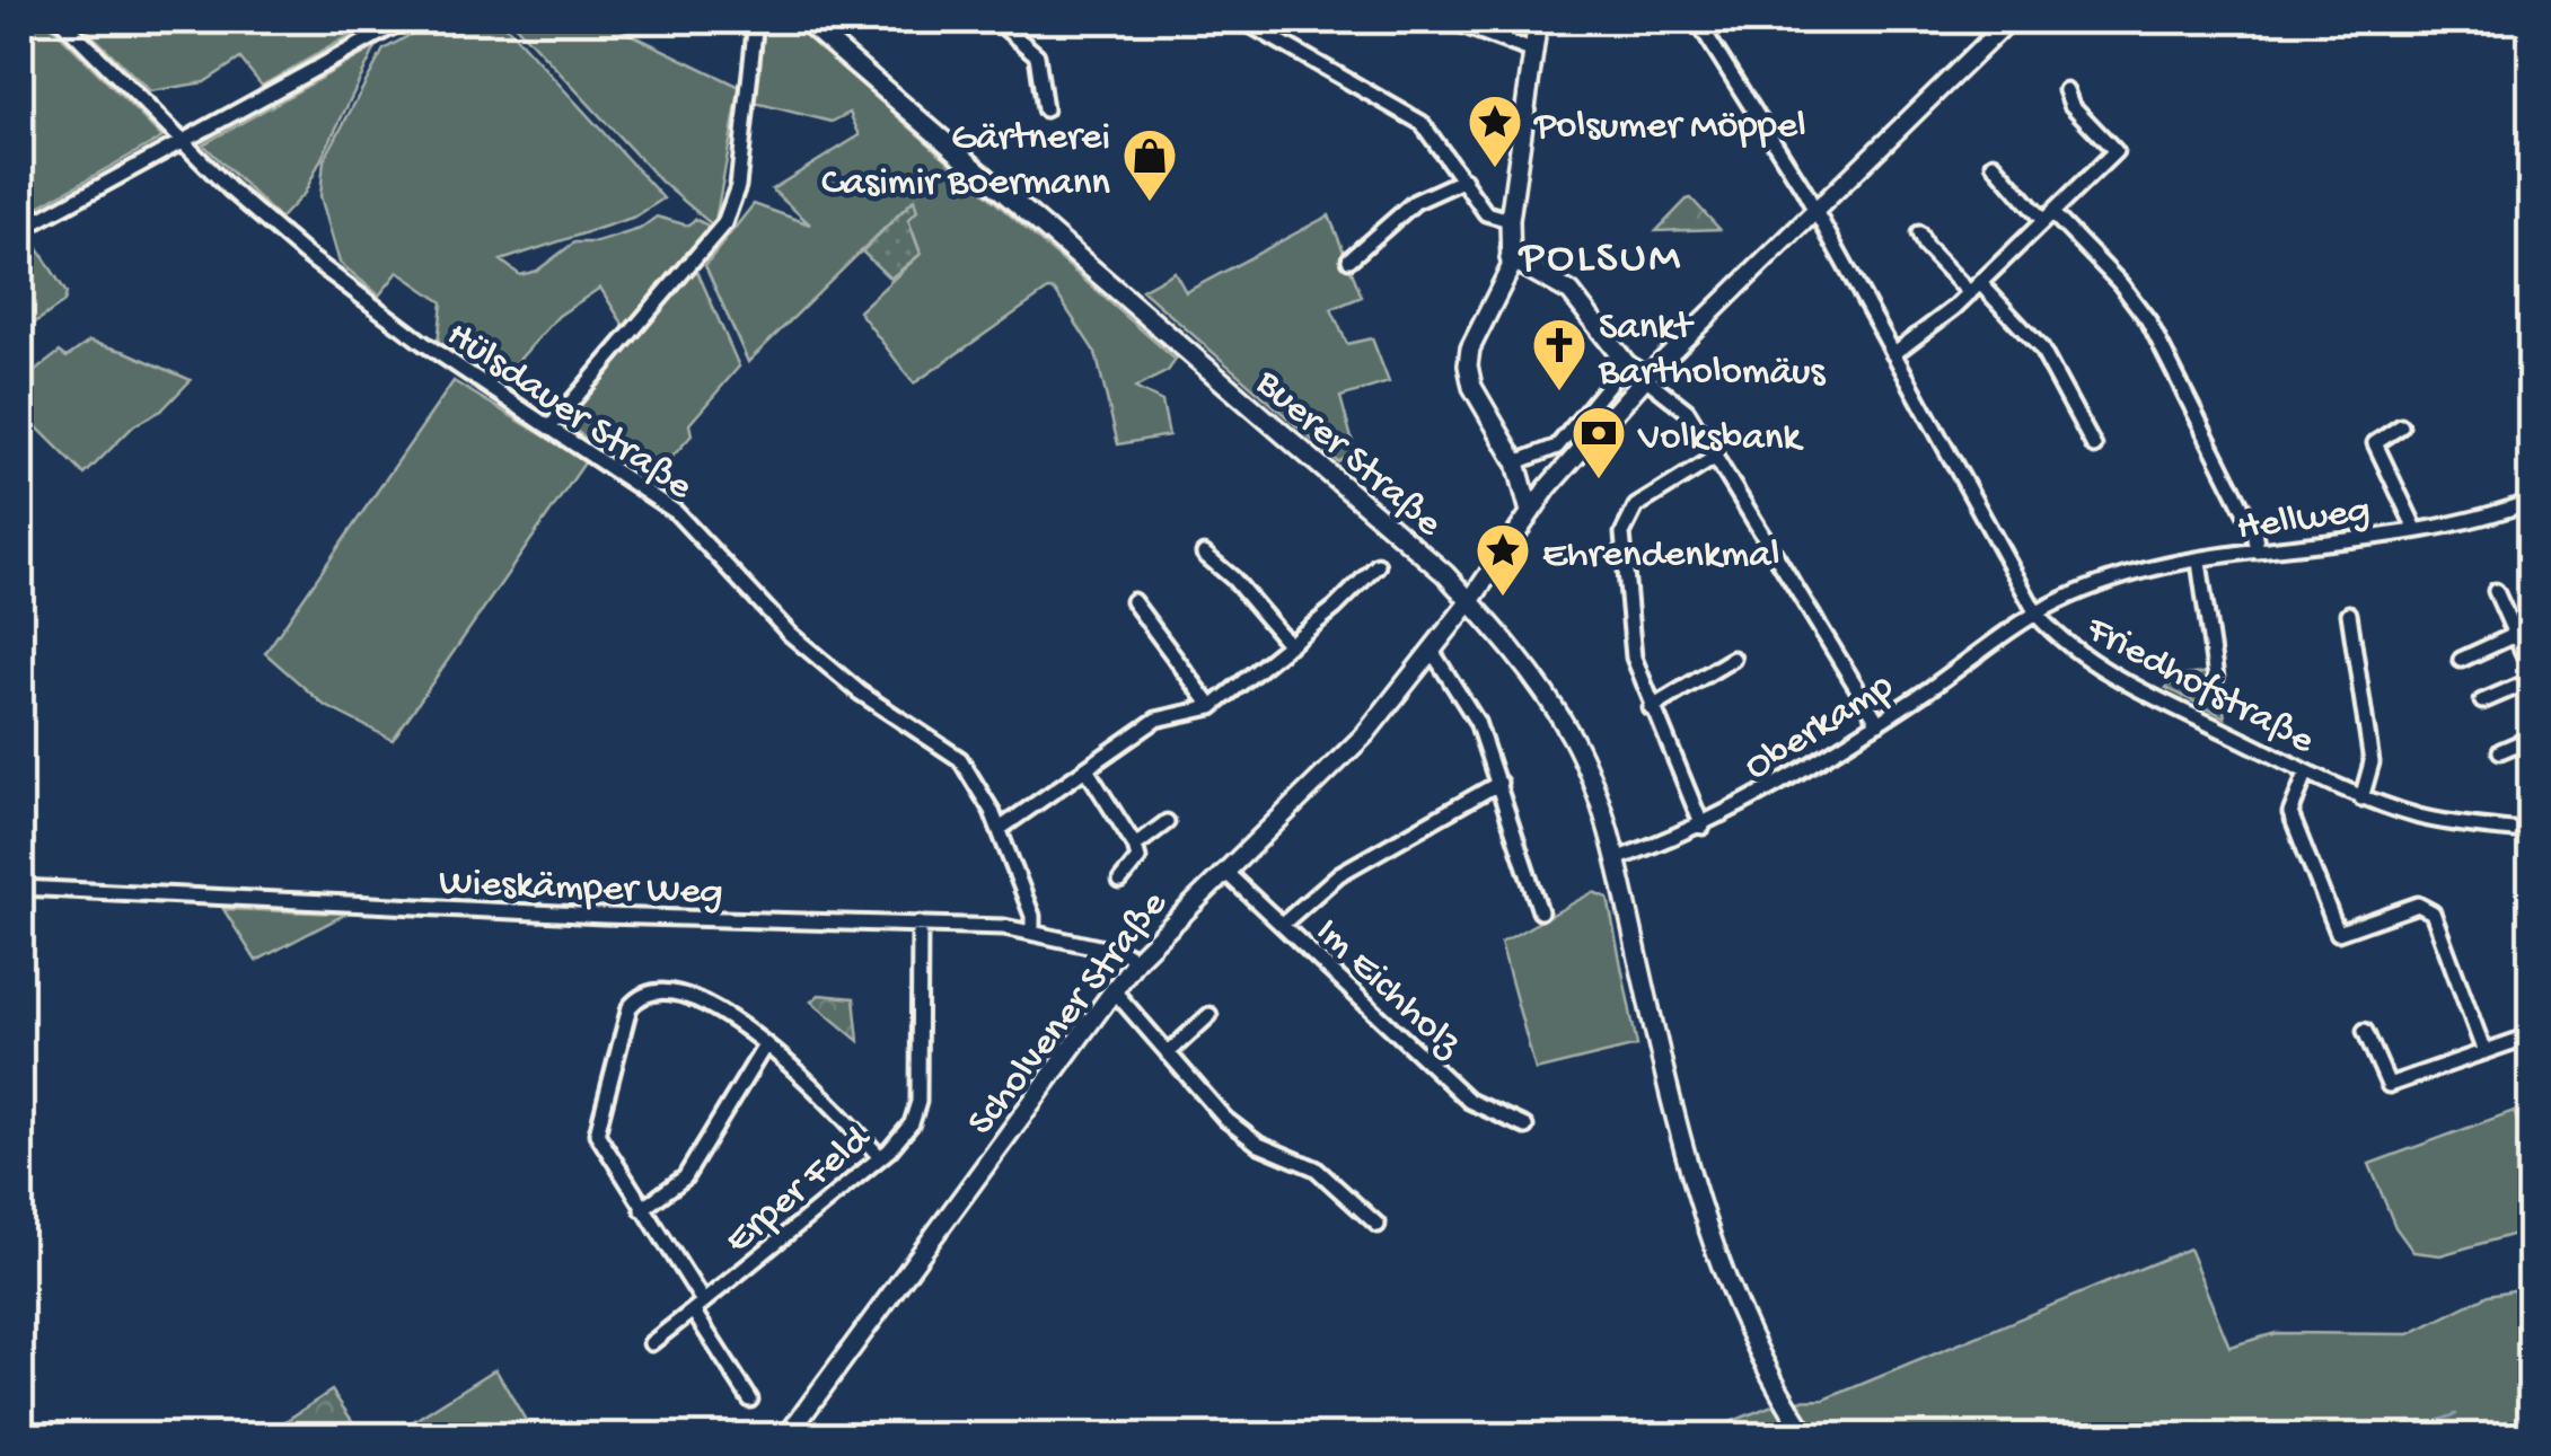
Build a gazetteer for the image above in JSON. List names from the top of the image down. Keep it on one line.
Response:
{"streets":{"main road":["Buerer Straße","Scholvener Straße"],"street":["Hülsdauer Straße","Hellweg","Friedhofstraße","Oberkamp","Wieskämper Weg","Im Eichholz","Erper Feld"]},"crossings":[["Hülsdauer Straße","Wieskämper Weg"],["Buerer Straße","Oberkamp"],["Buerer Straße","Scholvener Straße"],["Hellweg","Friedhofstraße"],["Hellweg","Oberkamp"],["Friedhofstraße","Oberkamp"],["Wieskämper Weg","Scholvener Straße"],["Wieskämper Weg","Erper Feld"],["Im Eichholz","Scholvener Straße"]],"districts":["POLSUM"],"places":{"place":["Polsumer Möppel","Ehrendenkmal"],"shop":["Gärtnerei Casimir Boermann"],"church":["Sankt Bartholomäus"],"bank":["Volksbank"]}}
